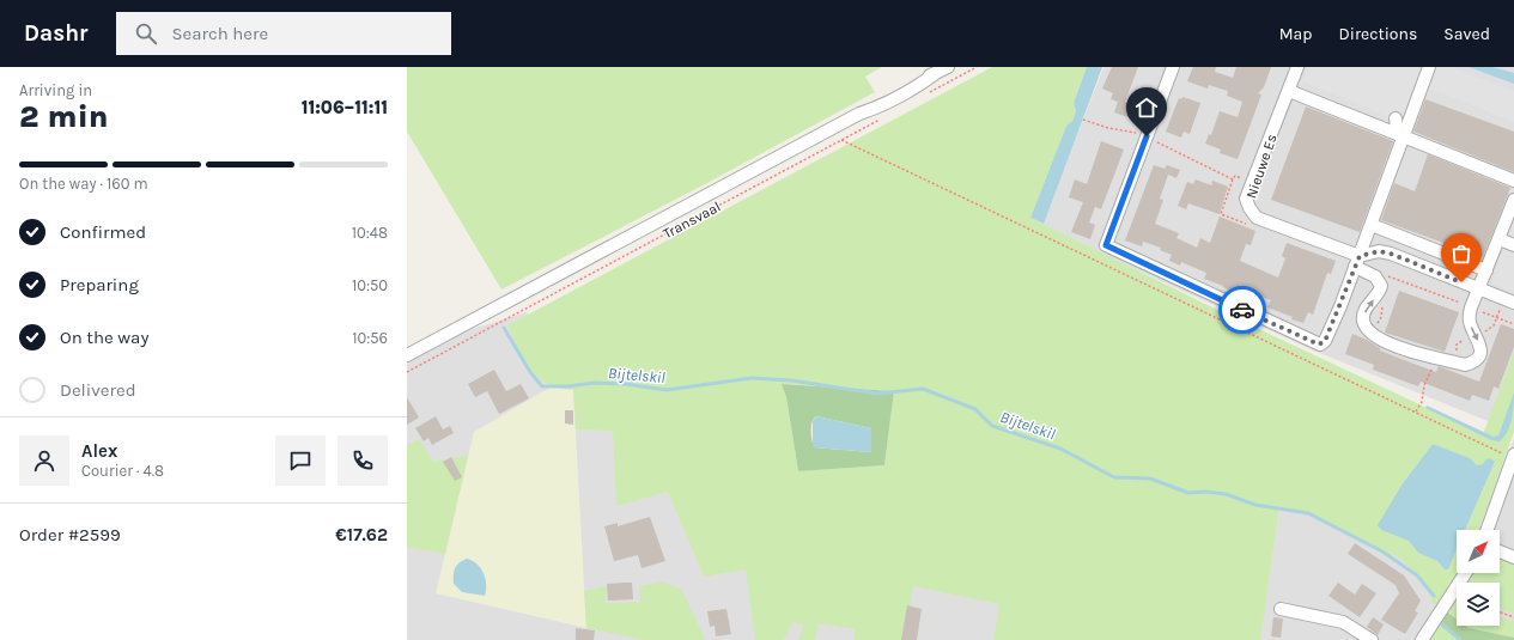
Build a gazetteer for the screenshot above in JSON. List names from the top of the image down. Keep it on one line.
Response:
{"streets":{"street":["Nieuwe Es","Transvaal"]},"water":["Bijtelskil"],"north":"top right","page":{"header":"Dashr","search":"Search here","nav":["Map","Directions","Saved"],"heading":["2 min","Arriving in","11:06–11:11"],"panel":["Alex","Courier · 4.8","Order #2599","€17.62"],"bar":"On the way · 160 m","list":[["Confirmed","10:48"],["Preparing","10:50"],["On the way","10:56"],"Delivered"]}}
